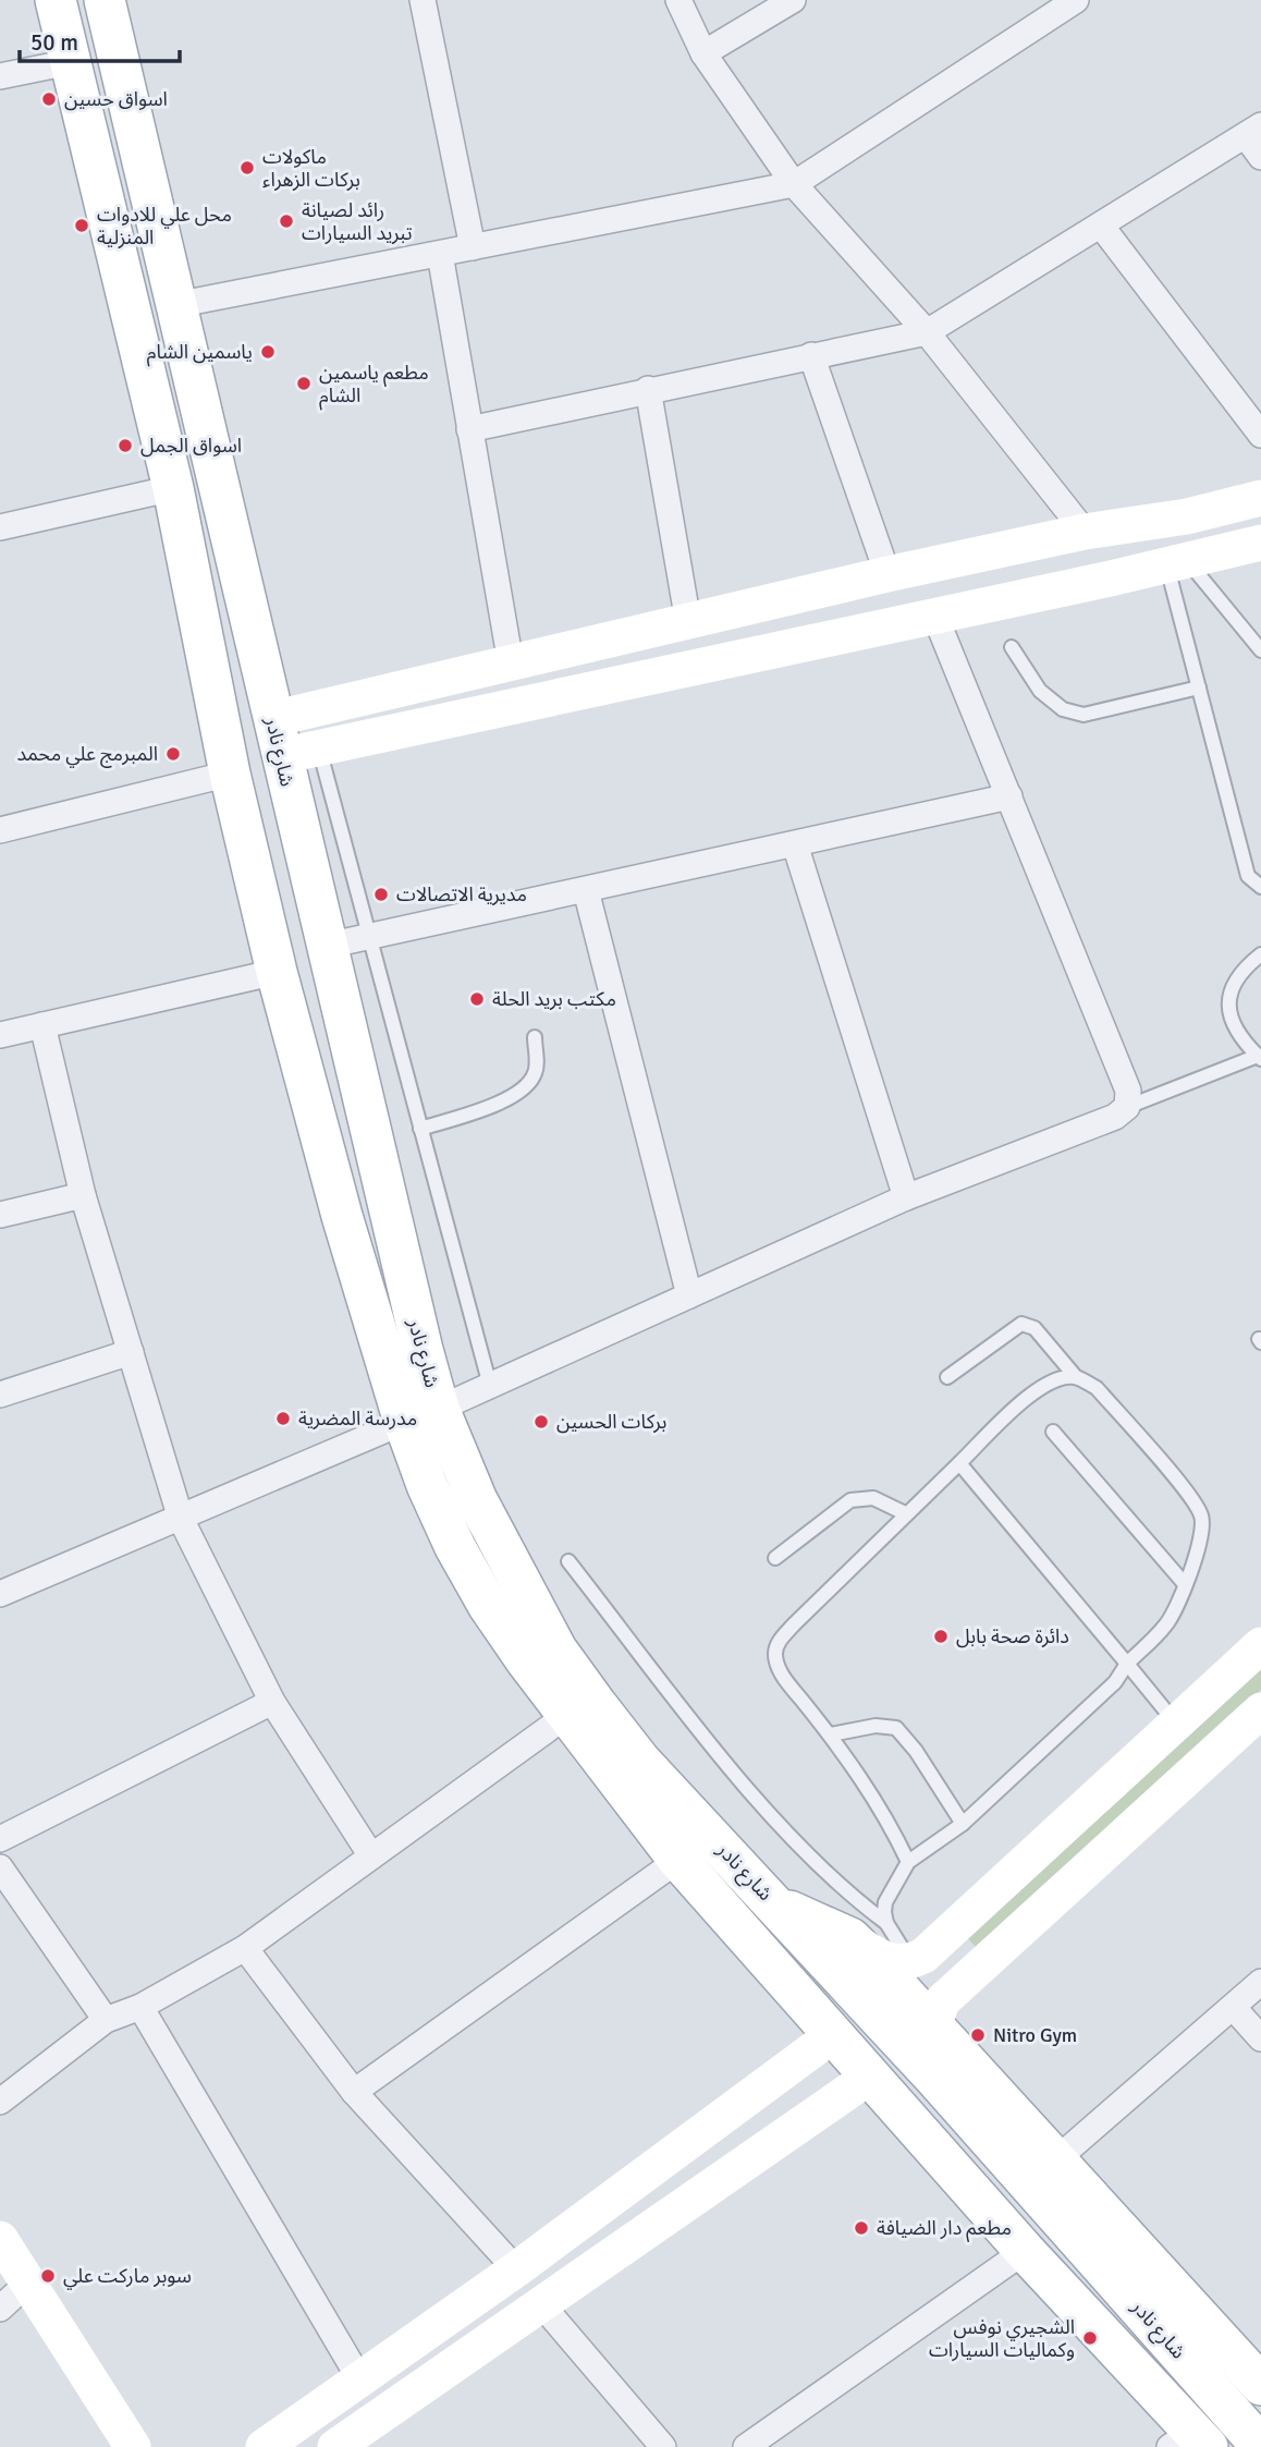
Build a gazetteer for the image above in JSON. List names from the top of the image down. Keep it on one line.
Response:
{"streets":{"main road":["شارع نادر"]},"places":["اسواق حسين","ماكولات بركات الزهراء","رائد لصيانة تبريد السيارات","محل علي للادوات المنزلية","ياسمين الشام","مطعم ياسمين الشام","اسواق الجمل","المبرمج علي محمد","مديرية الاتصالات","مكتب بريد الحلة","مدرسة المضرية","بركات الحسين","دائرة صحة بابل","Nitro Gym","مطعم دار الضيافة","سوبر ماركت علي","الشجيري نوفس وكماليات السيارات"],"scale_bar":"50 m"}
